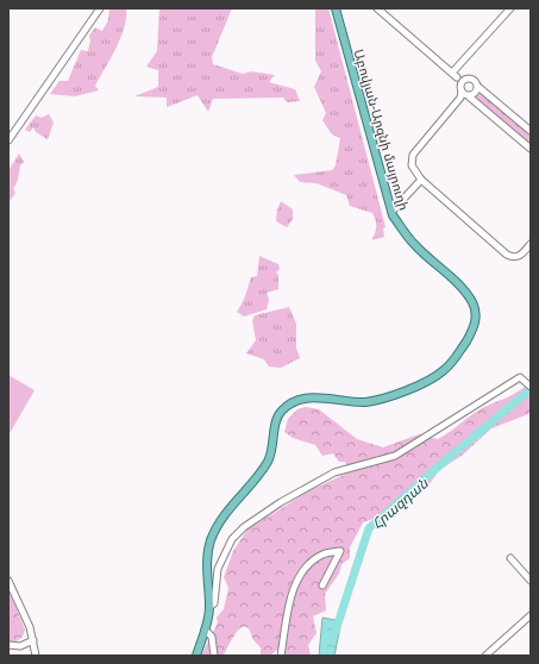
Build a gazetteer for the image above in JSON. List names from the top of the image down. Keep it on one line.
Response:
{"streets":{"main road":["Աբովյան-Արզնի մայրուղի"]},"water":["Հրազդան"]}
